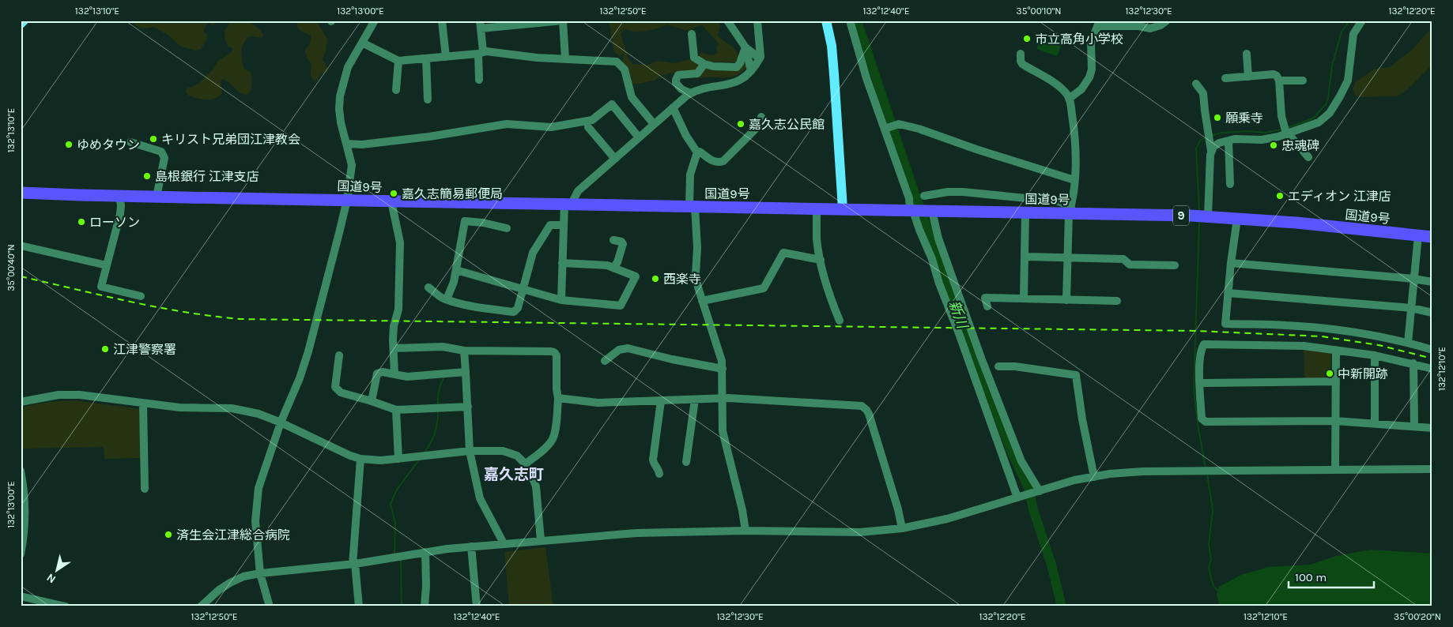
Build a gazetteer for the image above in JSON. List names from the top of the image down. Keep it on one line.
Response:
{"streets":{"highway":["国道9号","9"]},"districts":["嘉久志町"],"water":["新川"],"places":["市立高角小学校","願乗寺","嘉久志公民館","キリスト兄弟団江津教会","ゆめタウン","忠魂碑","島根銀行 江津支店","嘉久志簡易郵便局","エディオン 江津店","ローソン","西楽寺","江津警察署","中新開跡","済生会江津総合病院"],"scale_bar":"100 m","north":"bottom left","coordinates":["132°13'10\"E","132°13'00\"E","132°12'50\"E","132°12'40\"E","35°00'10\"N","132°12'30\"E","132°12'20\"E","35°00'40\"N","132°12'10\"E","35°00'20\"N"]}
